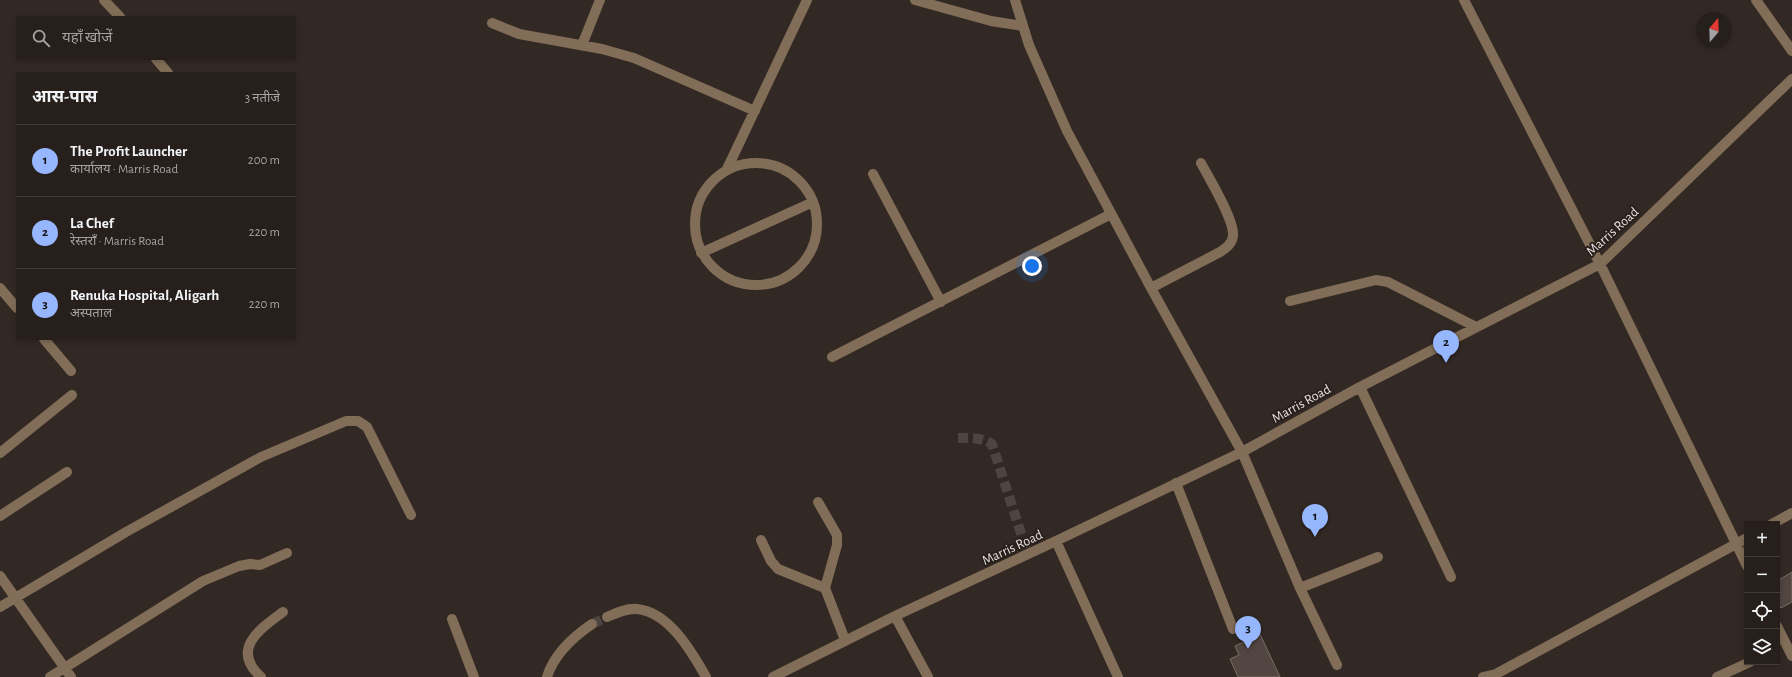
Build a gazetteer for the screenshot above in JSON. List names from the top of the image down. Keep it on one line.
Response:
{"streets":{"street":["Marris Road"]},"north":"top","page":{"search":"यहाँ खोजें","heading":["आस-पास","3 नतीजे"],"list":[{"mark":"1","name":"The Profit Launcher","note":"कार्यालय · Marris Road","value":"200 m"},{"mark":"2","name":"La Chef","note":"रेस्तराँ · Marris Road","value":"220 m"},{"mark":"3","name":"Renuka Hospital, Aligarh","note":"अस्पताल","value":"220 m"}],"pins":["2","1","3"],"map_buttons":["+","−"]}}
